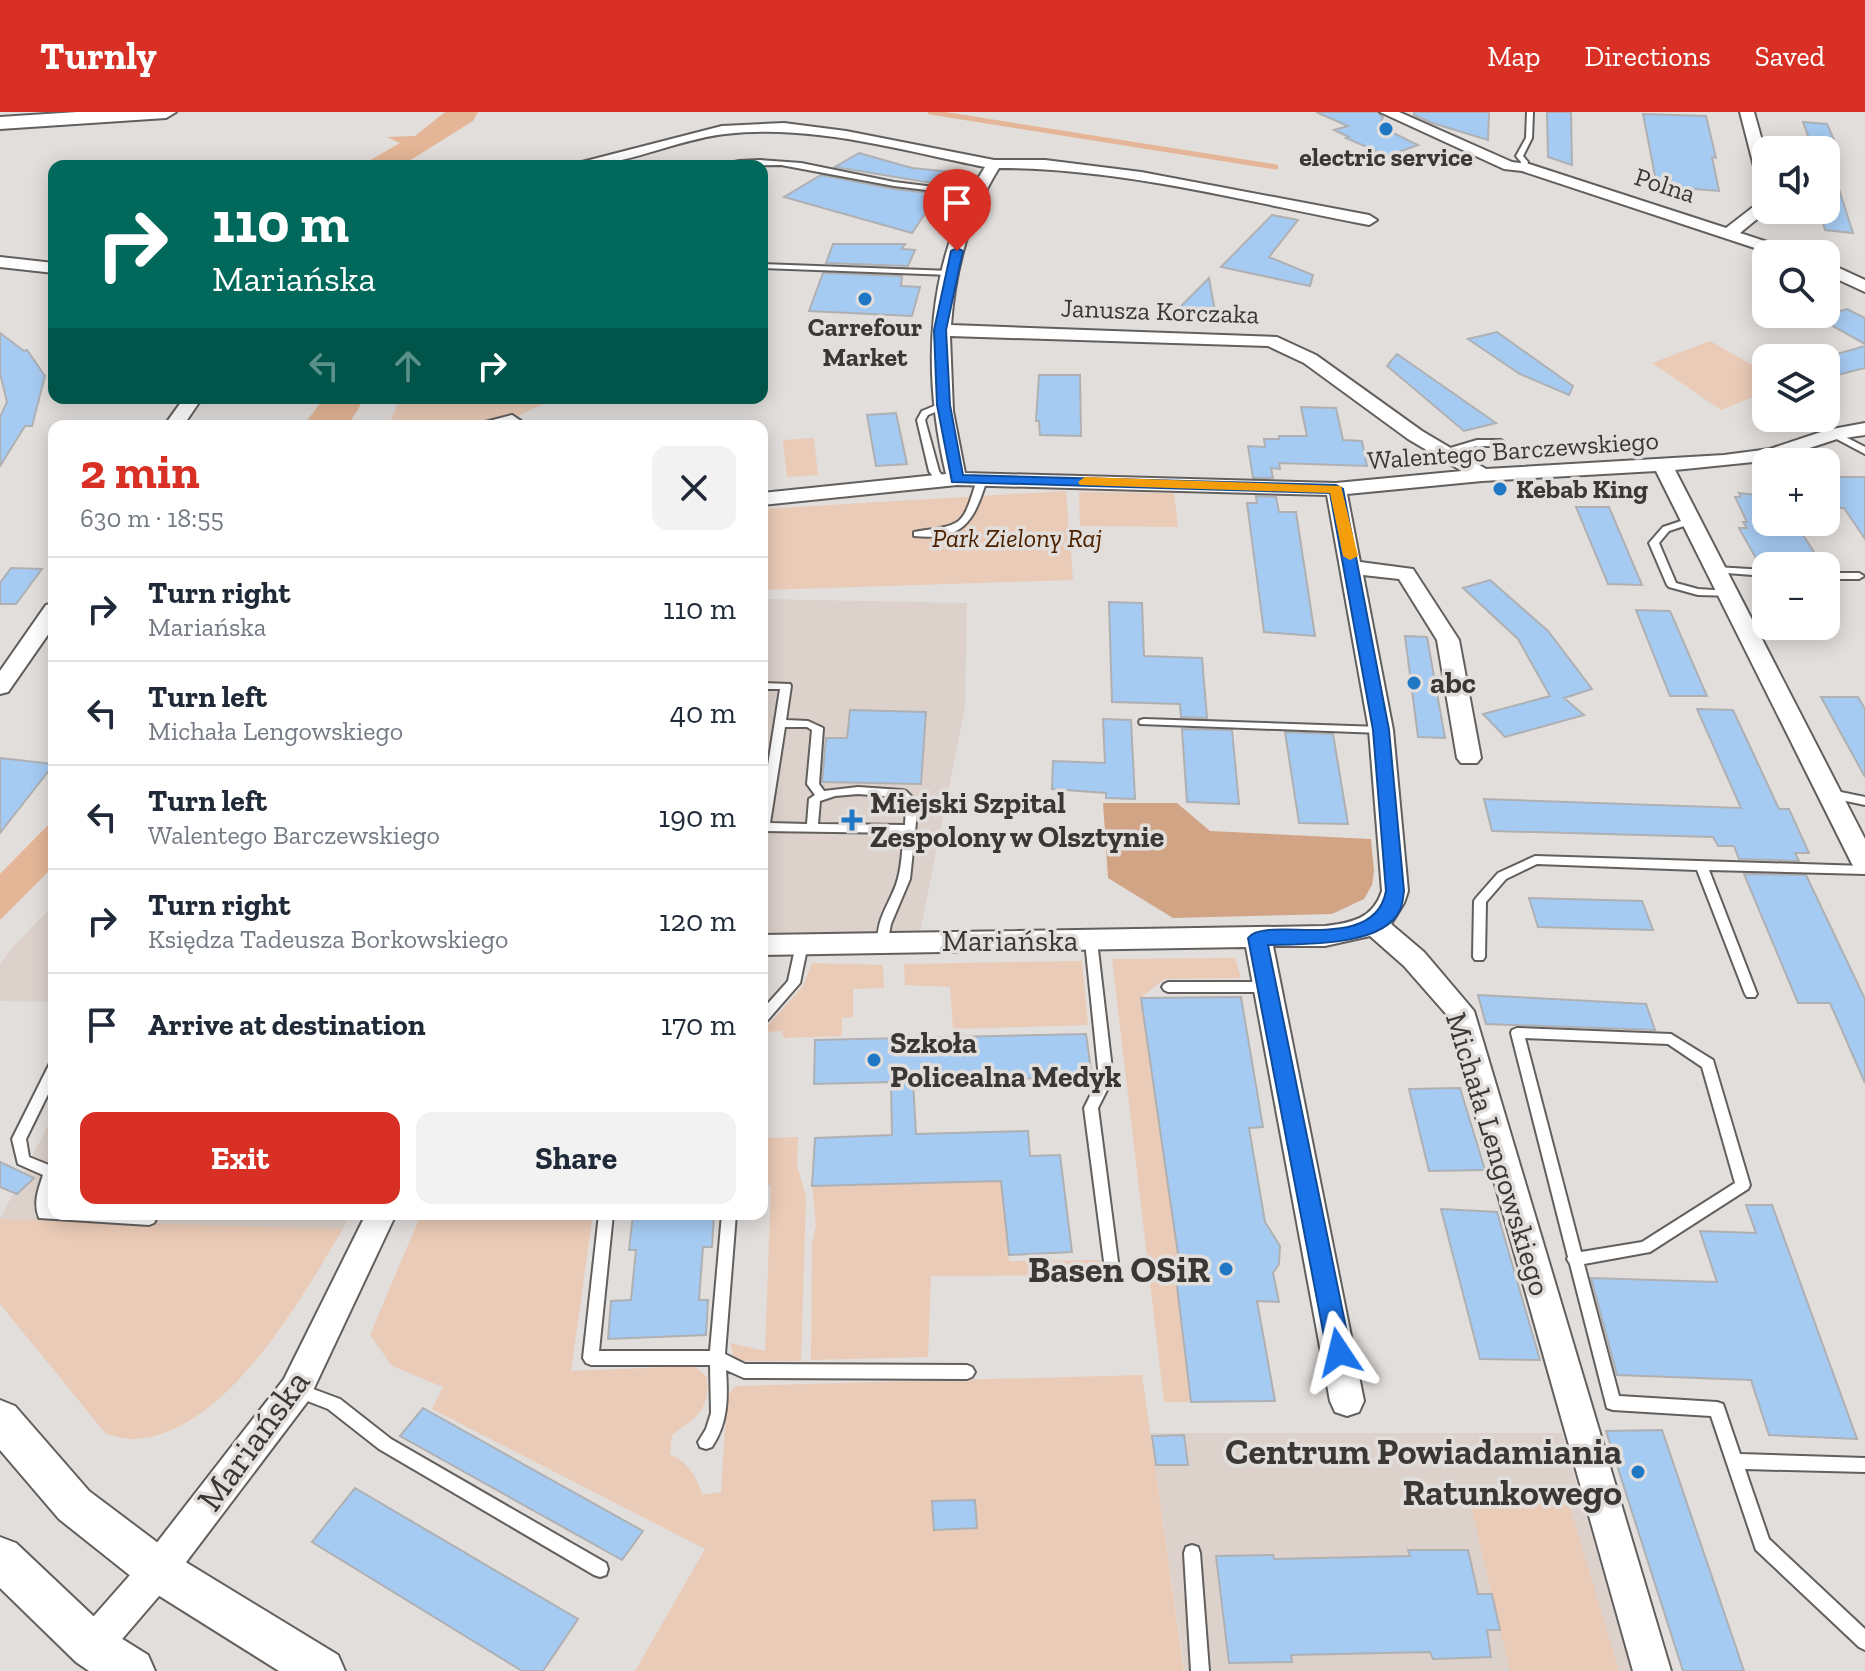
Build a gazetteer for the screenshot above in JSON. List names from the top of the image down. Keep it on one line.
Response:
{"streets":{"street":["Polna","Janusza Korczaka","Walentego Barczewskiego","Mariańska","Michała Lengowskiego"]},"crossings":[["Janusza Korczaka","Walentego Barczewskiego"],["Mariańska","Michała Lengowskiego"]],"parks":["Park Zielony Raj"],"places":{"other":["electric service","Carrefour Market","Kebab King","abc","Szkoła Policealna Medyk","Basen OSiR","Centrum Powiadamiania Ratunkowego"],"health":["Miejski Szpital Zespolony w Olsztynie"]},"page":{"header":"Turnly","nav":["Map","Directions","Saved"],"map_buttons":["+","−"],"turn":["110 m","Mariańska"],"heading":["2 min","630 m · 18:55"],"list":[{"name":"Turn right","note":"Mariańska","value":"110 m"},{"name":"Turn left","note":"Michała Lengowskiego","value":"40 m"},{"name":"Turn left","note":"Walentego Barczewskiego","value":"190 m"},{"name":"Turn right","note":"Księdza Tadeusza Borkowskiego","value":"120 m"},{"name":"Arrive at destination","value":"170 m"}],"buttons":["Exit","Share"]}}
